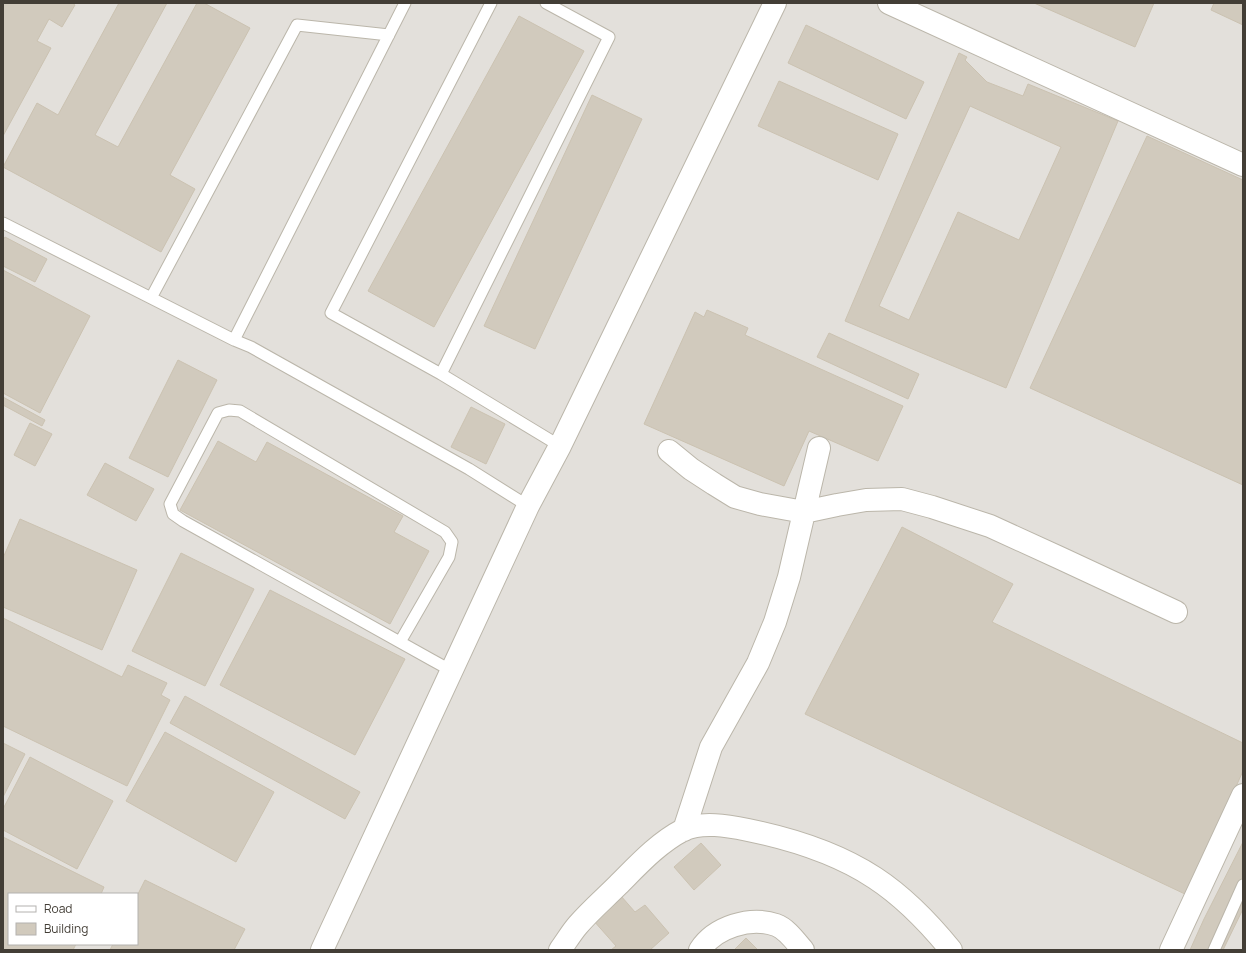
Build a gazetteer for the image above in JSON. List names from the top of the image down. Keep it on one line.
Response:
{"legend":["Road","Building"]}
